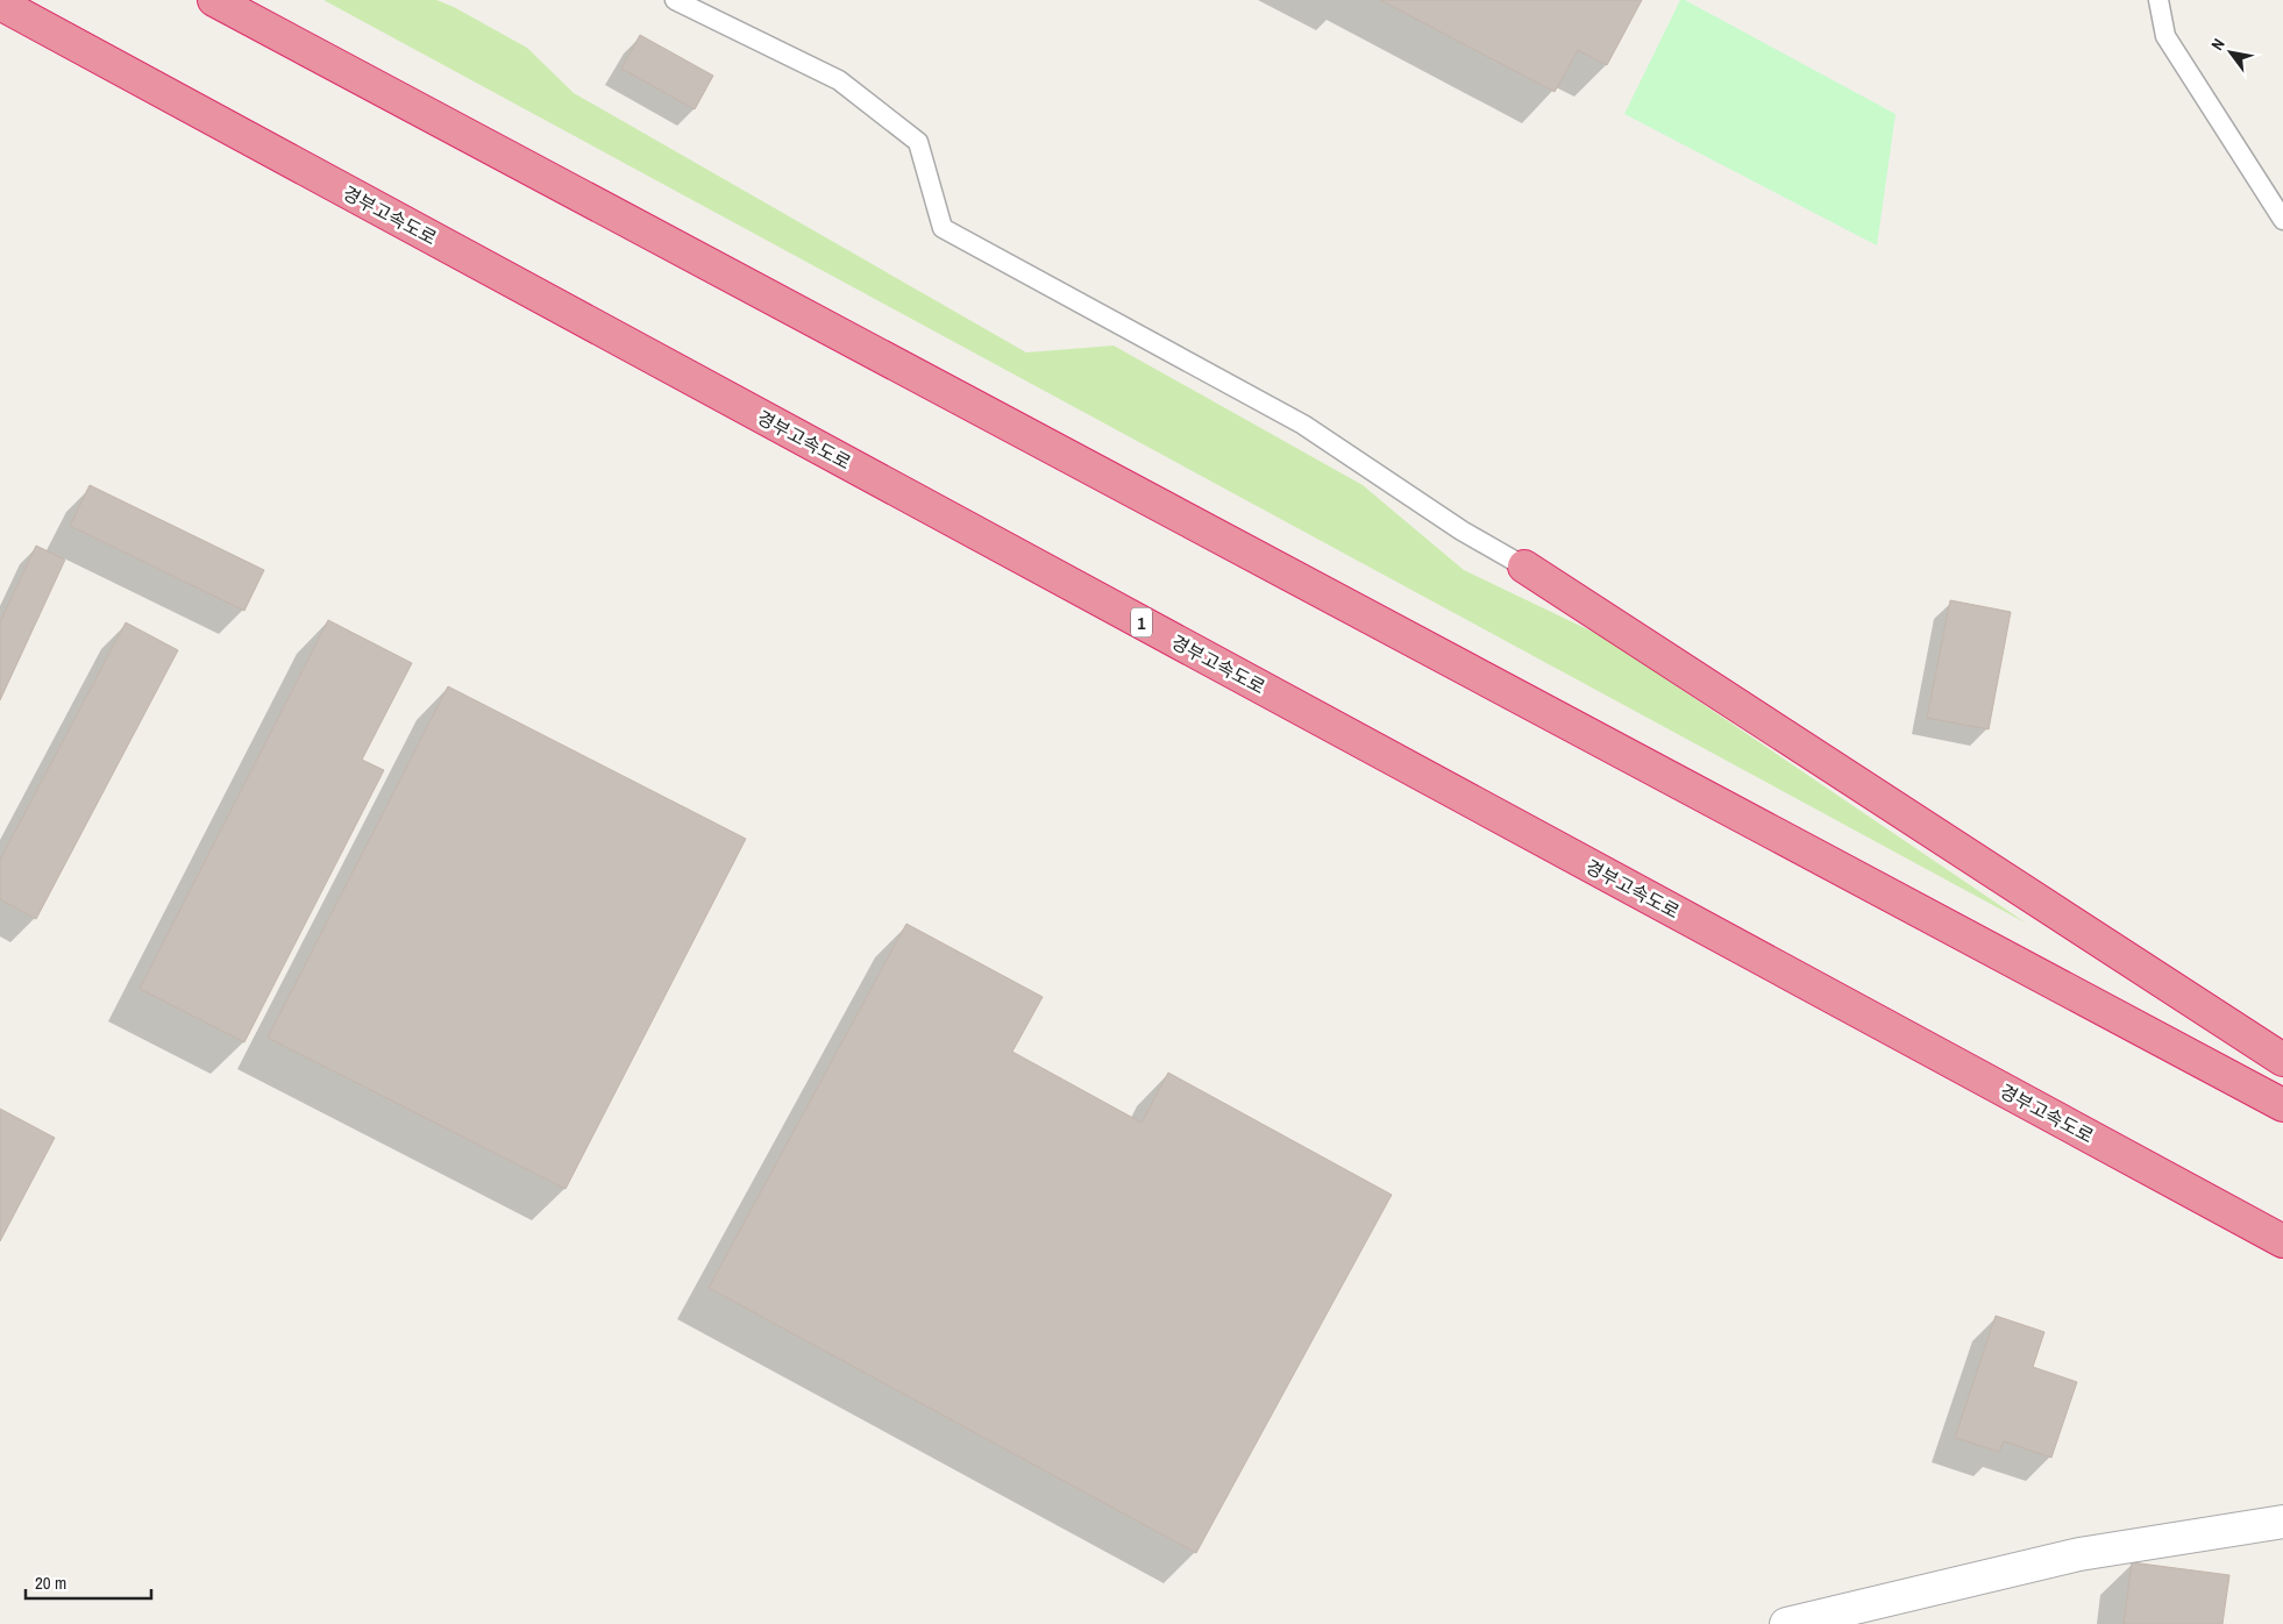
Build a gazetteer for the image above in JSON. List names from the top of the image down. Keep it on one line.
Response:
{"streets":{"highway":["경부고속도로","1"]},"scale_bar":"20 m","north":"top left"}
